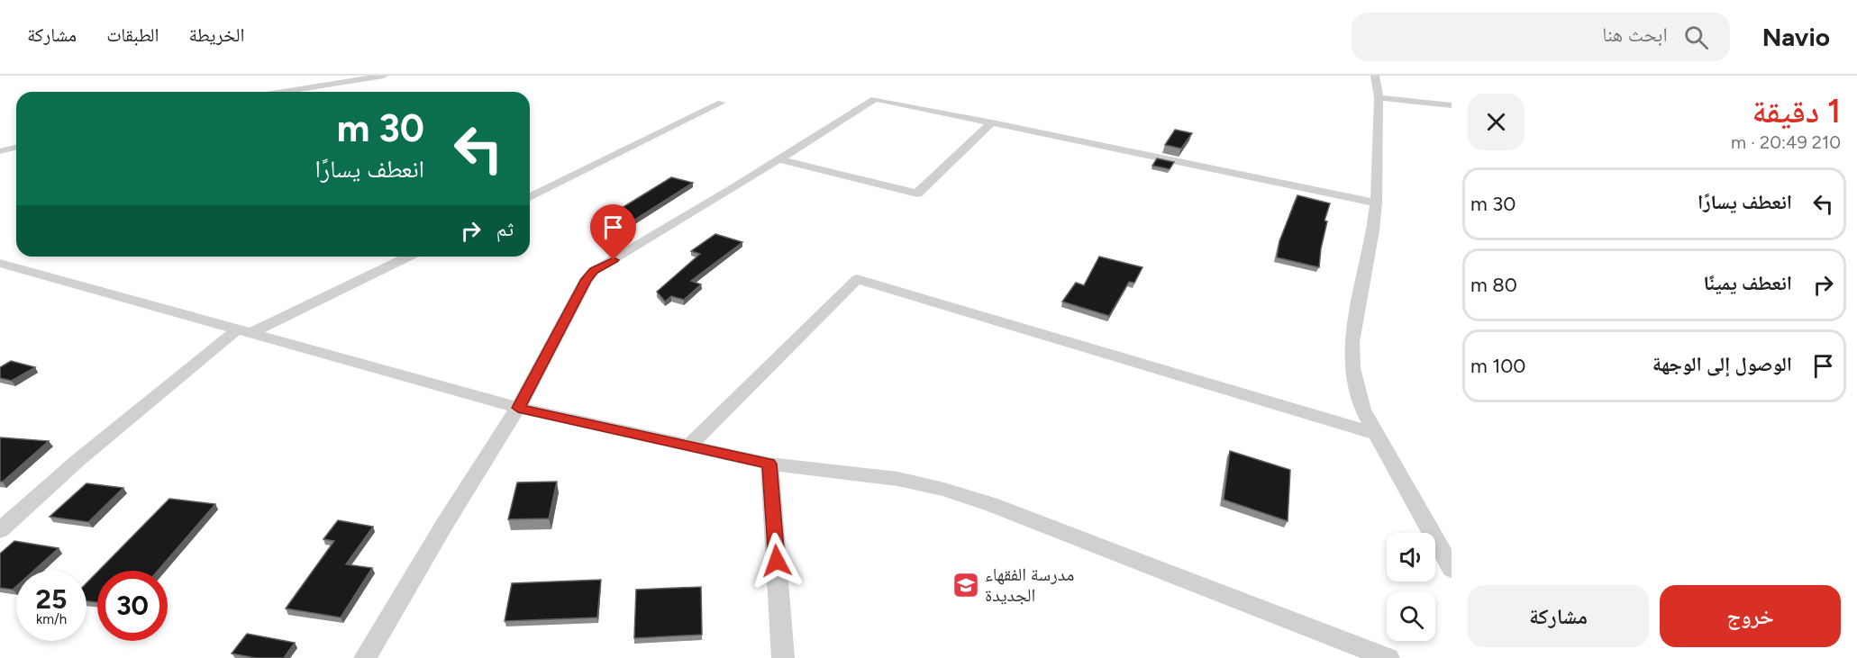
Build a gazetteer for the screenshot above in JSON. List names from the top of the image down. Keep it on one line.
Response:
{"places":{"school or university":["مدرسة الفقهاء الجديدة"]},"page":{"header":"Navio","search":"ابحث هنا","nav":["الخريطة","الطبقات","مشاركة"],"heading":["1 دقيقة","210 m · 20:49"],"turn":["30 m","انعطف يسارًا"],"list":[{"name":"انعطف يسارًا","value":"30 m"},{"name":"انعطف يمينًا","value":"80 m"},{"name":"الوصول إلى الوجهة","value":"100 m"}],"then":"ثم","speed":"25 km/h","limit":"30","buttons":["خروج","مشاركة"]}}
